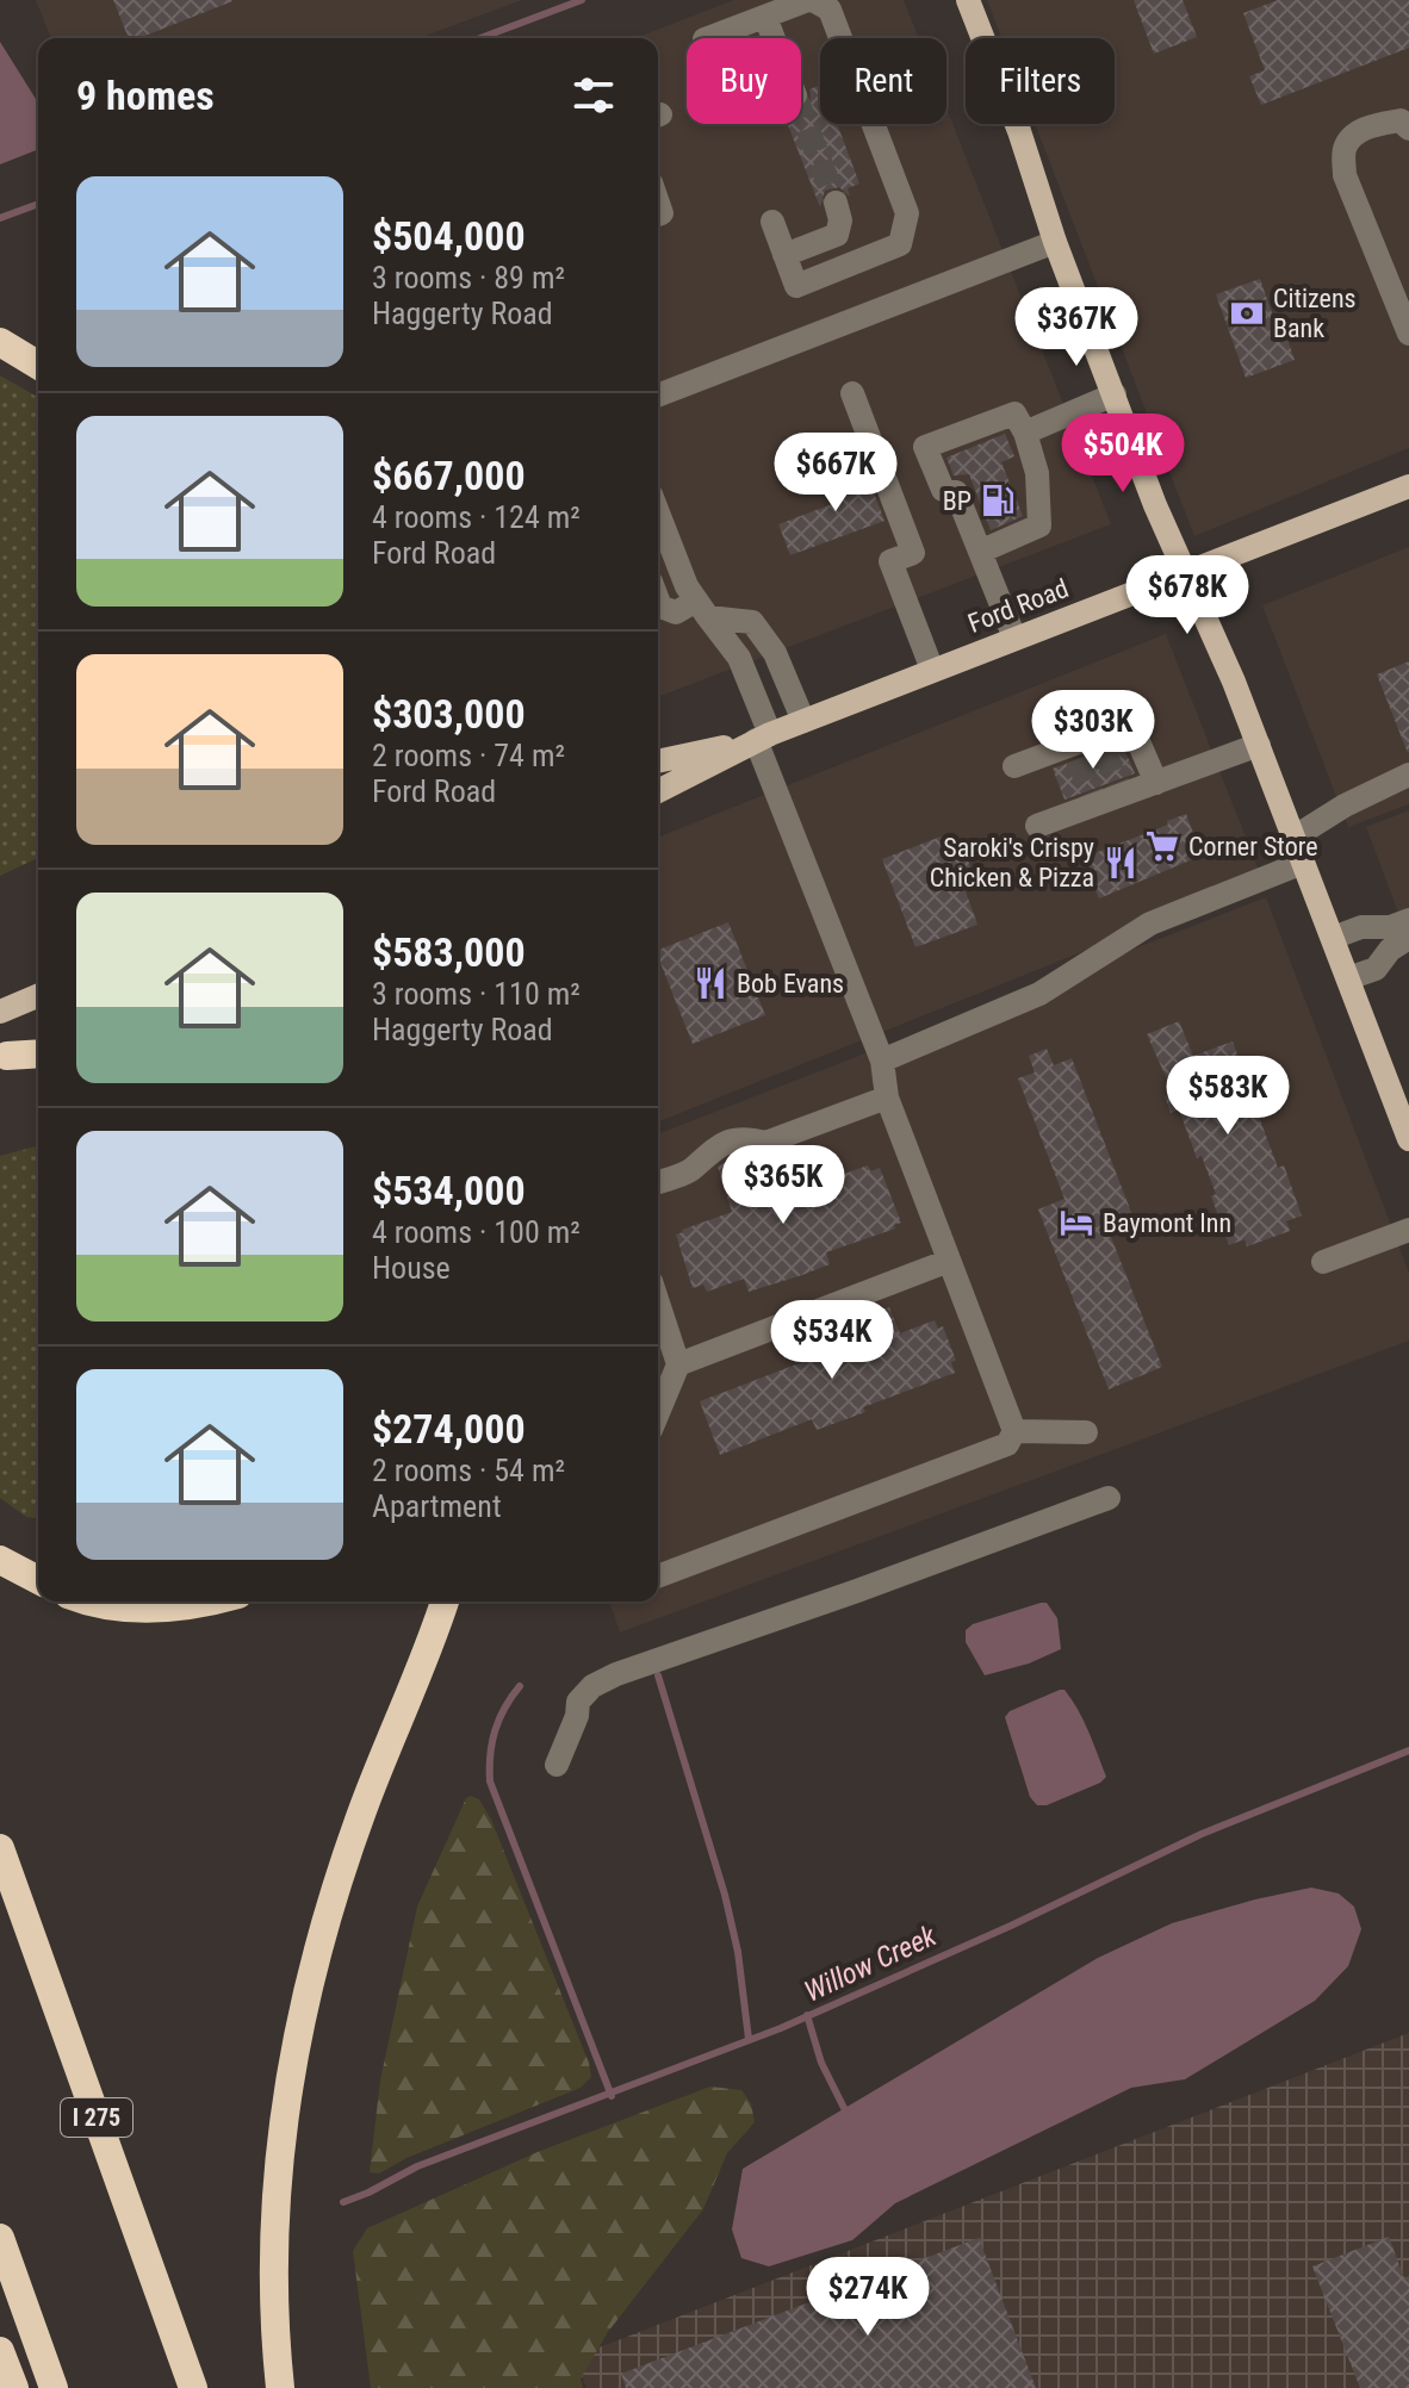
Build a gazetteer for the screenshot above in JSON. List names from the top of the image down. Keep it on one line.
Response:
{"streets":{"highway":["I 275"],"main road":["Ford Road"]},"water":["Willow Creek"],"places":{"bank":["Citizens Bank"],"fuel station":["BP"],"supermarket":["Corner Store"],"restaurant":["Saroki's Crispy Chicken & Pizza","Bob Evans"],"hotel":["Baymont Inn"]},"page":{"chip":["Buy","Rent","Filters"],"heading":"9 homes","list":[{"name":"$504,000","note":"3 rooms · 89 m² · Haggerty Road"},{"name":"$667,000","note":"4 rooms · 124 m² · Ford Road"},{"name":"$303,000","note":"2 rooms · 74 m² · Ford Road"},{"name":"$583,000","note":"3 rooms · 110 m² · Haggerty Road"},{"name":"$534,000","note":"4 rooms · 100 m² · House"},{"name":"$274,000","note":"2 rooms · 54 m² · Apartment"}],"price":["$367K","$504K","$667K","$678K","$303K","$583K","$365K","$534K","$274K"]}}
